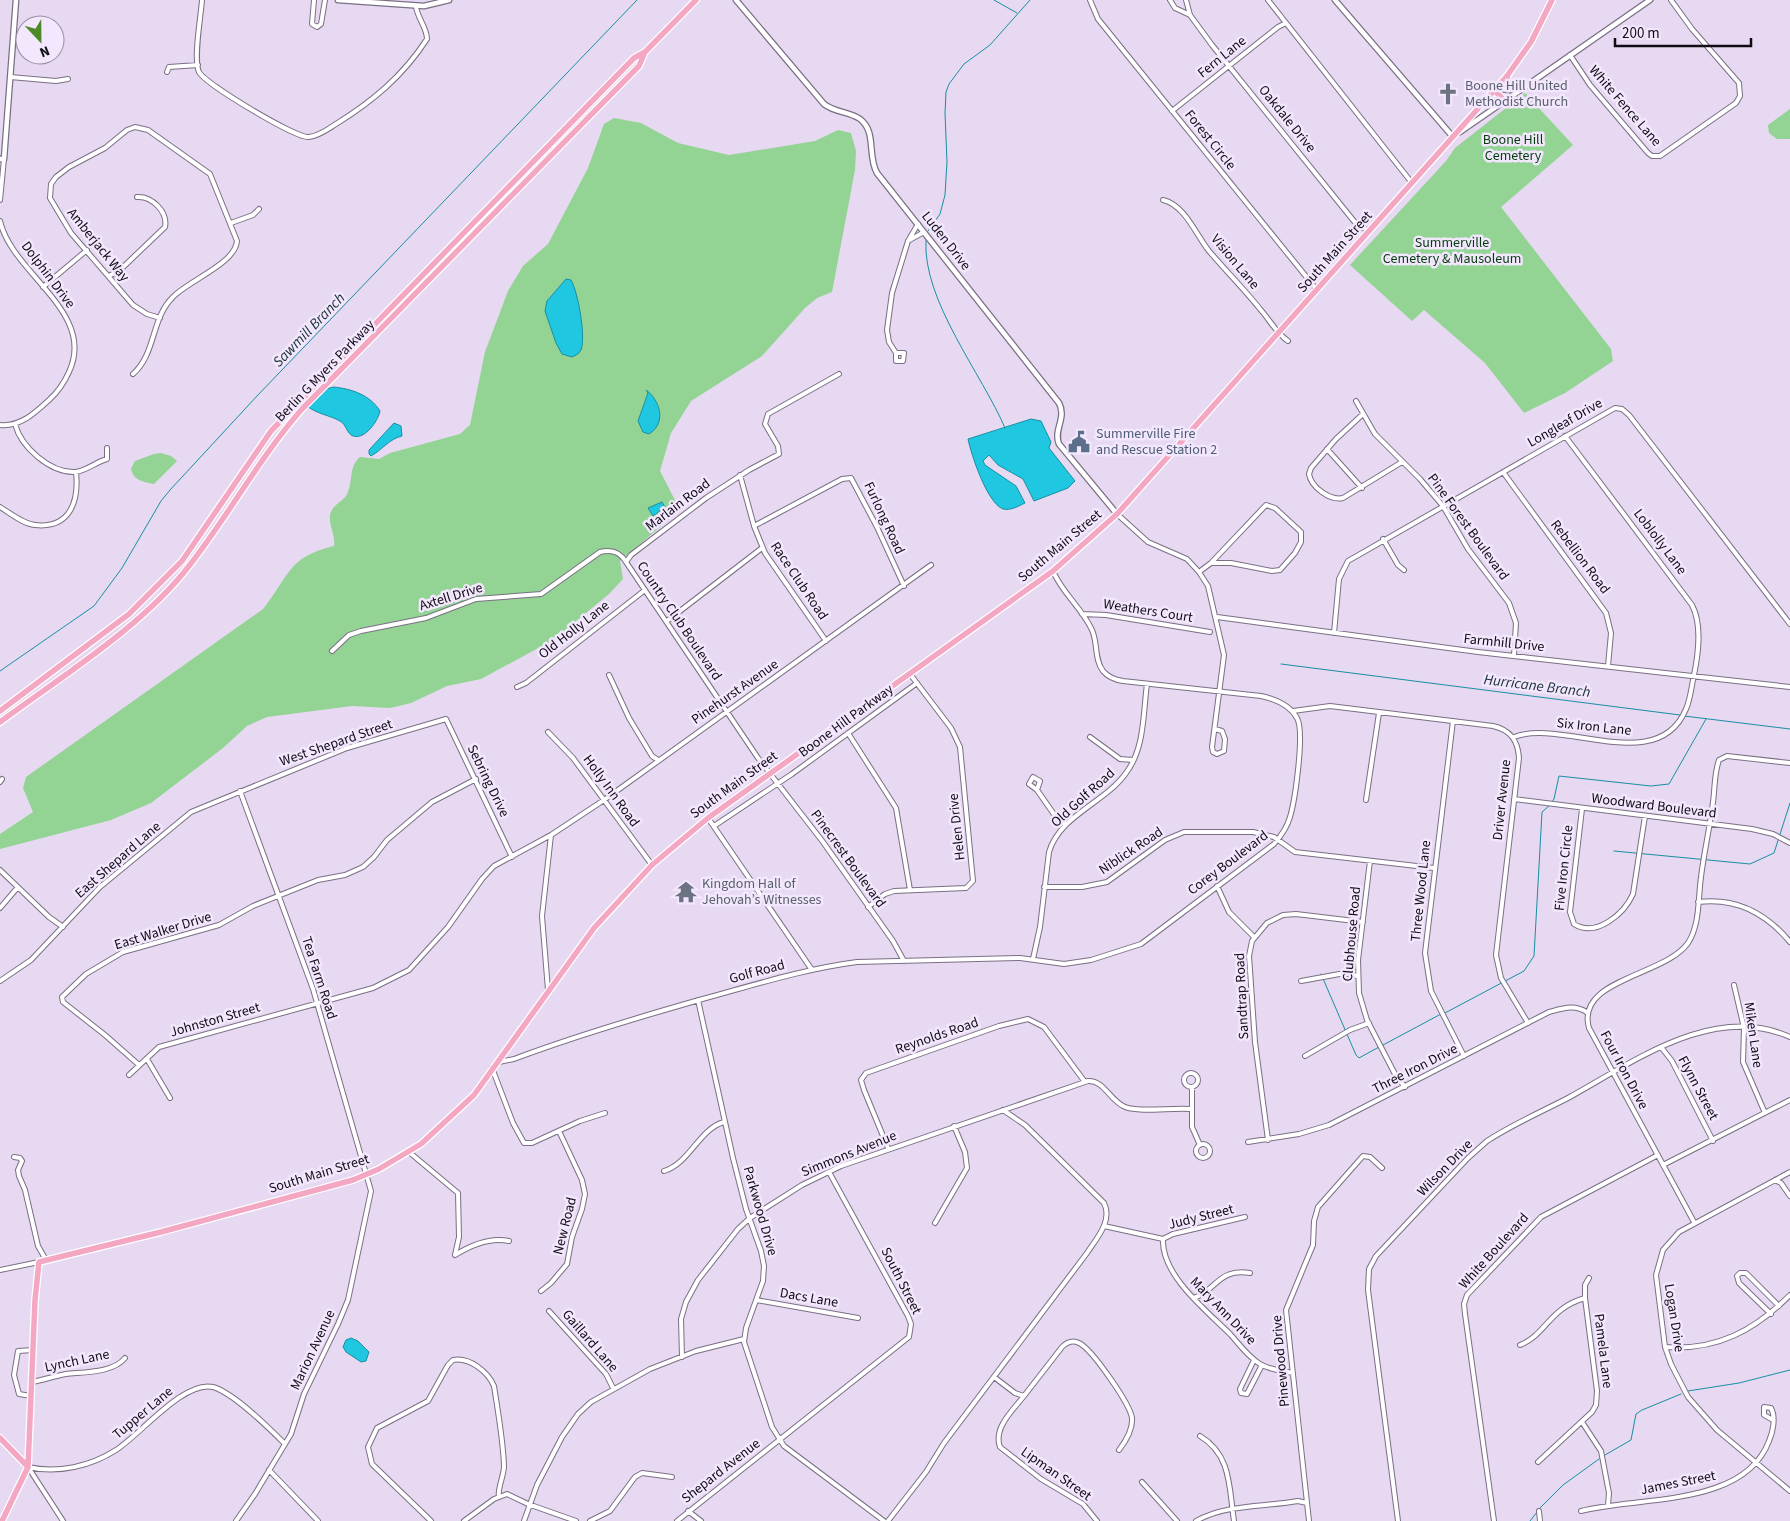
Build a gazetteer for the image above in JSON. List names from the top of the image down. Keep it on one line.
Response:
{"streets":{"main road":["South Main Street","Berlin G Myers Parkway"],"street":["Fern Lane","White Fence Lane","Oakdale Drive","Forest Circle","Luden Drive","Amberjack Way","Vision Lane","Dolphin Drive","Longleaf Drive","Marlain Road","Furlong Road","Pine Forest Boulevard","Loblolly Lane","Rebellion Road","Race Club Road","Axtell Drive","Weathers Court","Country Club Boulevard","Old Holly Lane","Farmhill Drive","Pinehurst Avenue","Boone Hill Parkway","Six Iron Lane","West Shepard Street","Sebring Drive","Holly Inn Road","Old Golf Road","Driver Avenue","Woodward Boulevard","Helen Drive","Niblick Road","Pinecrest Boulevard","East Shepard Lane","Corey Boulevard","Five Iron Circle","Three Wood Lane","East Walker Drive","Clubhouse Road","Golf Road","Tea Farm Road","Sandtrap Road","Johnston Street","Miken Lane","Reynolds Road","Three Iron Drive","Four Iron Drive","Flynn Street","Simmons Avenue","Wilson Drive","Parkwood Drive","Judy Street","New Road","White Boulevard","South Street","Dacs Lane","Mary Ann Drive","Logan Drive","Gaillard Lane","Marion Avenue","Pamela Lane","Lynch Lane","Pinewood Drive","Tupper Lane","Shepard Avenue","Lipman Street","James Street"]},"crossings":[["Fern Lane","Oakdale Drive"],["Fern Lane","Forest Circle"],["Oakdale Drive","South Main Street"],["Forest Circle","South Main Street"],["Luden Drive","South Main Street"],["South Main Street","Vision Lane"],["South Main Street","Country Club Boulevard"],["South Main Street","Holly Inn Road"],["South Main Street","Helen Drive"],["South Main Street","Pinecrest Boulevard"],["South Main Street","Golf Road"],["South Main Street","Tea Farm Road"],["South Main Street","Marion Avenue"],["Longleaf Drive","Pine Forest Boulevard"],["Longleaf Drive","Loblolly Lane"],["Longleaf Drive","Rebellion Road"],["Longleaf Drive","Farmhill Drive"],["Marlain Road","Race Club Road"],["Marlain Road","Country Club Boulevard"],["Furlong Road","Race Club Road"],["Furlong Road","Pinehurst Avenue"],["Pine Forest Boulevard","Farmhill Drive"],["Loblolly Lane","Farmhill Drive"],["Loblolly Lane","Six Iron Lane"],["Rebellion Road","Farmhill Drive"],["Race Club Road","Pinehurst Avenue"],["Axtell Drive","Country Club Boulevard"],["Country Club Boulevard","Old Holly Lane"],["Country Club Boulevard","Pinehurst Avenue"],["Country Club Boulevard","Pinecrest Boulevard"],["Farmhill Drive","Six Iron Lane"],["Pinehurst Avenue","Sebring Drive"],["Pinehurst Avenue","Holly Inn Road"],["Pinehurst Avenue","Johnston Street"],["Boone Hill Parkway","Helen Drive"],["Boone Hill Parkway","Pinecrest Boulevard"],["Six Iron Lane","Driver Avenue"],["West Shepard Street","Sebring Drive"],["West Shepard Street","East Shepard Lane"],["West Shepard Street","Tea Farm Road"],["Sebring Drive","East Walker Drive"],["Sebring Drive","Johnston Street"],["Old Golf Road","Niblick Road"],["Old Golf Road","Corey Boulevard"],["Old Golf Road","Golf Road"],["Driver Avenue","Woodward Boulevard"],["Driver Avenue","Three Iron Drive"],["Woodward Boulevard","Five Iron Circle"],["Helen Drive","Pinecrest Boulevard"],["Niblick Road","Corey Boulevard"],["Niblick Road","Three Wood Lane"],["Niblick Road","Clubhouse Road"],["Pinecrest Boulevard","Golf Road"],["East Shepard Lane","Tea Farm Road"],["Corey Boulevard","Golf Road"],["Three Wood Lane","Three Iron Drive"],["East Walker Drive","Tea Farm Road"],["East Walker Drive","Johnston Street"],["Clubhouse Road","Sandtrap Road"],["Clubhouse Road","Three Iron Drive"],["Golf Road","Parkwood Drive"],["Tea Farm Road","Johnston Street"],["Tea Farm Road","Marion Avenue"],["Sandtrap Road","Three Iron Drive"],["Miken Lane","Wilson Drive"],["Reynolds Road","Simmons Avenue"],["Three Iron Drive","Four Iron Drive"],["Four Iron Drive","Wilson Drive"],["Four Iron Drive","White Boulevard"],["Four Iron Drive","Logan Drive"],["Flynn Street","Wilson Drive"],["Simmons Avenue","Parkwood Drive"],["Simmons Avenue","South Street"],["Parkwood Drive","Dacs Lane"],["Judy Street","Mary Ann Drive"],["South Street","Shepard Avenue"],["Mary Ann Drive","Pinewood Drive"],["Logan Drive","James Street"],["Marion Avenue","Tupper Lane"]],"water":["Sawmill Branch","Hurricane Branch"],"parks":["Boone Hill Cemetery","Summerville Cemetery & Mausoleum"],"places":{"church":["Boone Hill United Methodist Church"],"public building":["Summerville Fire and Rescue Station 2"],"temple":["Kingdom Hall of Jehovah’s Witnesses"]},"scale_bar":"200 m","north":"bottom"}
